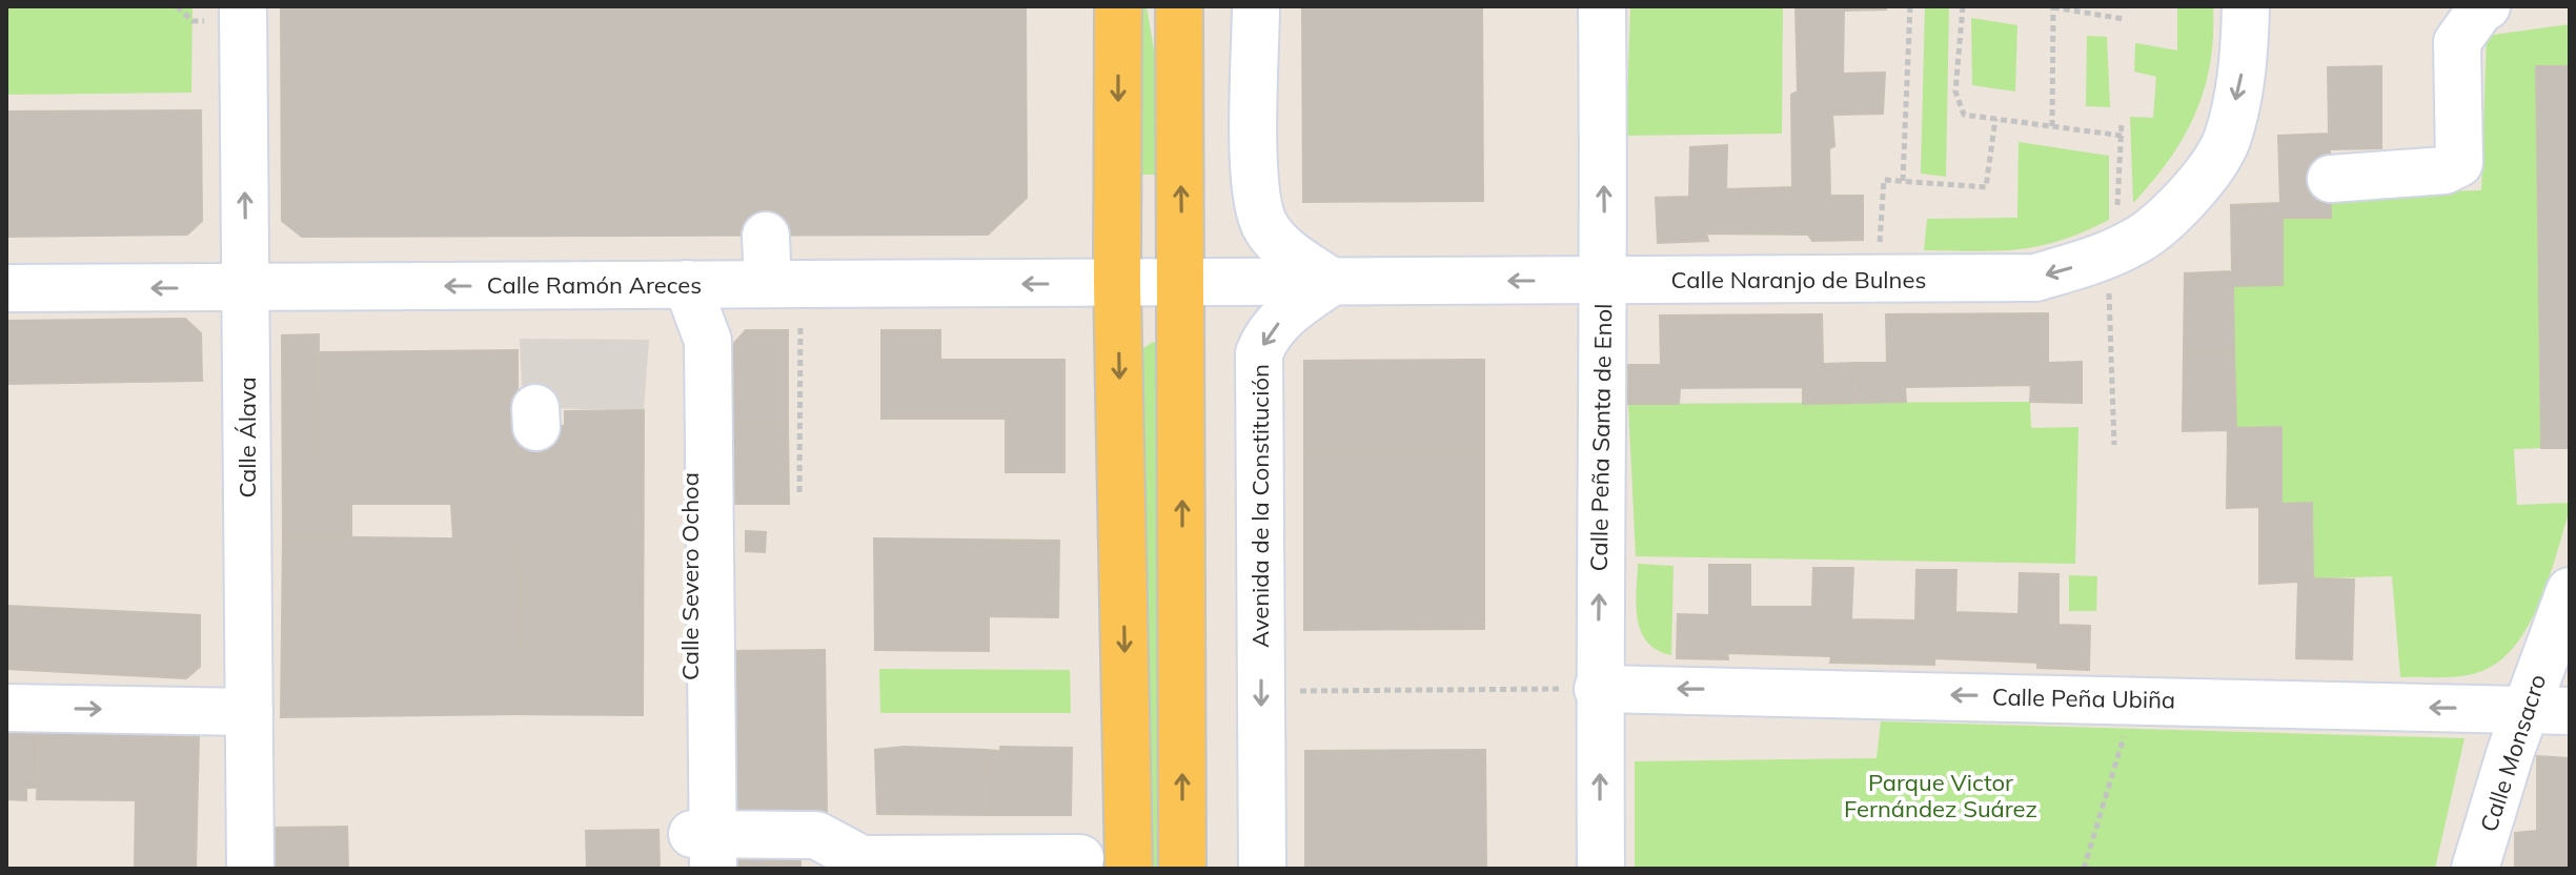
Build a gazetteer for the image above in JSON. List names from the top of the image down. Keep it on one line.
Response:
{"streets":{"street":["Calle Naranjo de Bulnes","Calle Ramón Areces","Calle Peña Santa de Enol","Avenida de la Constitución","Calle Severo Ochoa","Calle Peña Ubiña","Calle Monsacro"]},"crossings":[["Calle Naranjo de Bulnes","Calle Ramón Areces"],["Calle Naranjo de Bulnes","Calle Peña Santa de Enol"],["Calle Naranjo de Bulnes","Avenida de la Constitución"],["Calle Ramón Areces","Calle Severo Ochoa"],["Calle Peña Santa de Enol","Calle Peña Ubiña"],["Calle Peña Ubiña","Calle Monsacro"]],"one_way":["Calle Naranjo de Bulnes","Calle Ramón Areces","Calle Peña Santa de Enol","Avenida de la Constitución","Calle Peña Ubiña"],"parks":["Parque Victor Fernández Suárez"]}
